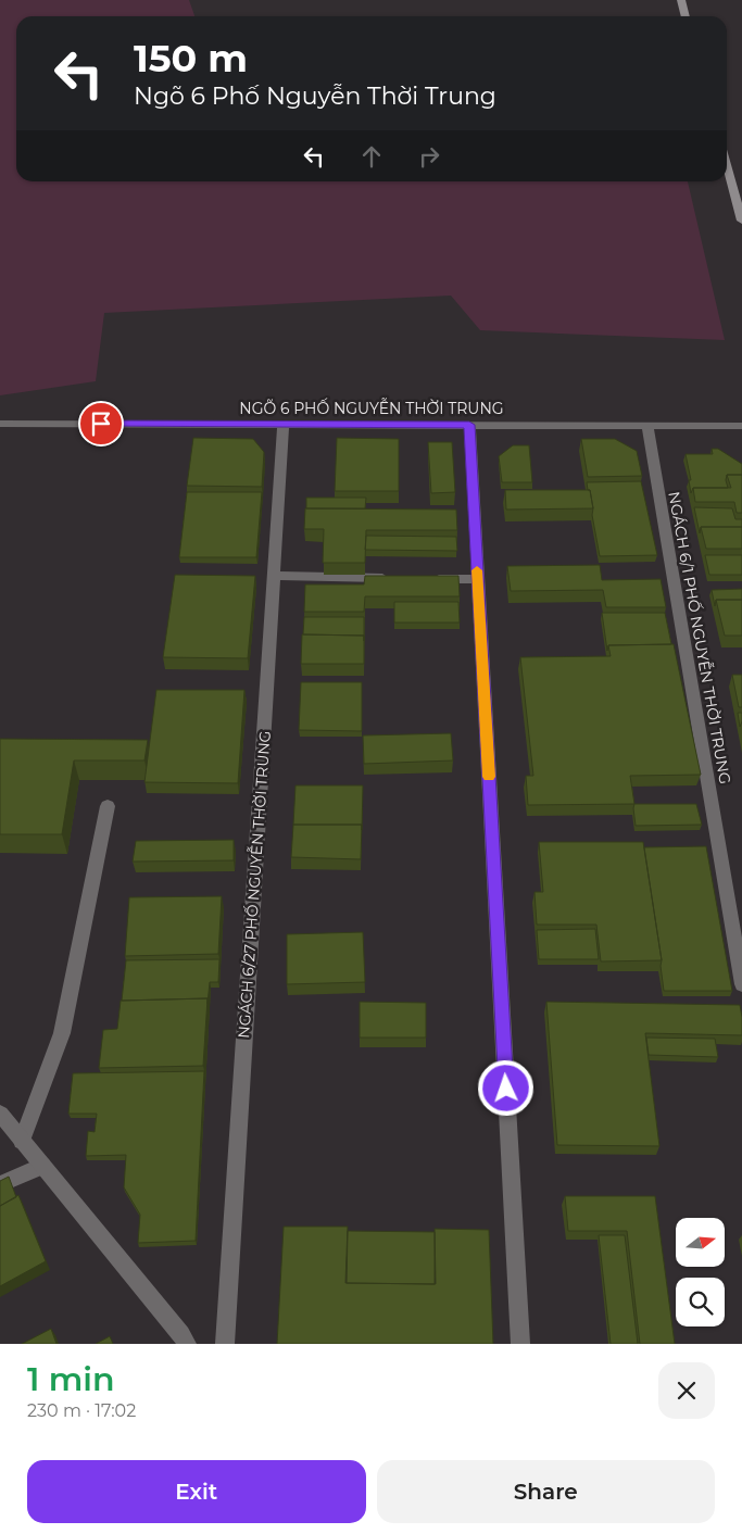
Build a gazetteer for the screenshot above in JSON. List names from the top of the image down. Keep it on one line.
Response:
{"streets":{"street":["NGÕ 6 PHỐ NGUYỄN THỜI TRUNG","NGÁCH 6/1 PHỐ NGUYỄN THỜI TRUNG","NGÁCH 6/27 PHỐ NGUYỄN THỜI TRUNG"]},"crossings":[["NGÕ 6 PHỐ NGUYỄN THỜI TRUNG","NGÁCH 6/1 PHỐ NGUYỄN THỜI TRUNG"],["NGÕ 6 PHỐ NGUYỄN THỜI TRUNG","NGÁCH 6/27 PHỐ NGUYỄN THỜI TRUNG"]],"north":"right","page":{"turn":["150 m","Ngõ 6 Phố Nguyễn Thời Trung"],"heading":["1 min","230 m · 17:02"],"buttons":["Exit","Share"]}}
